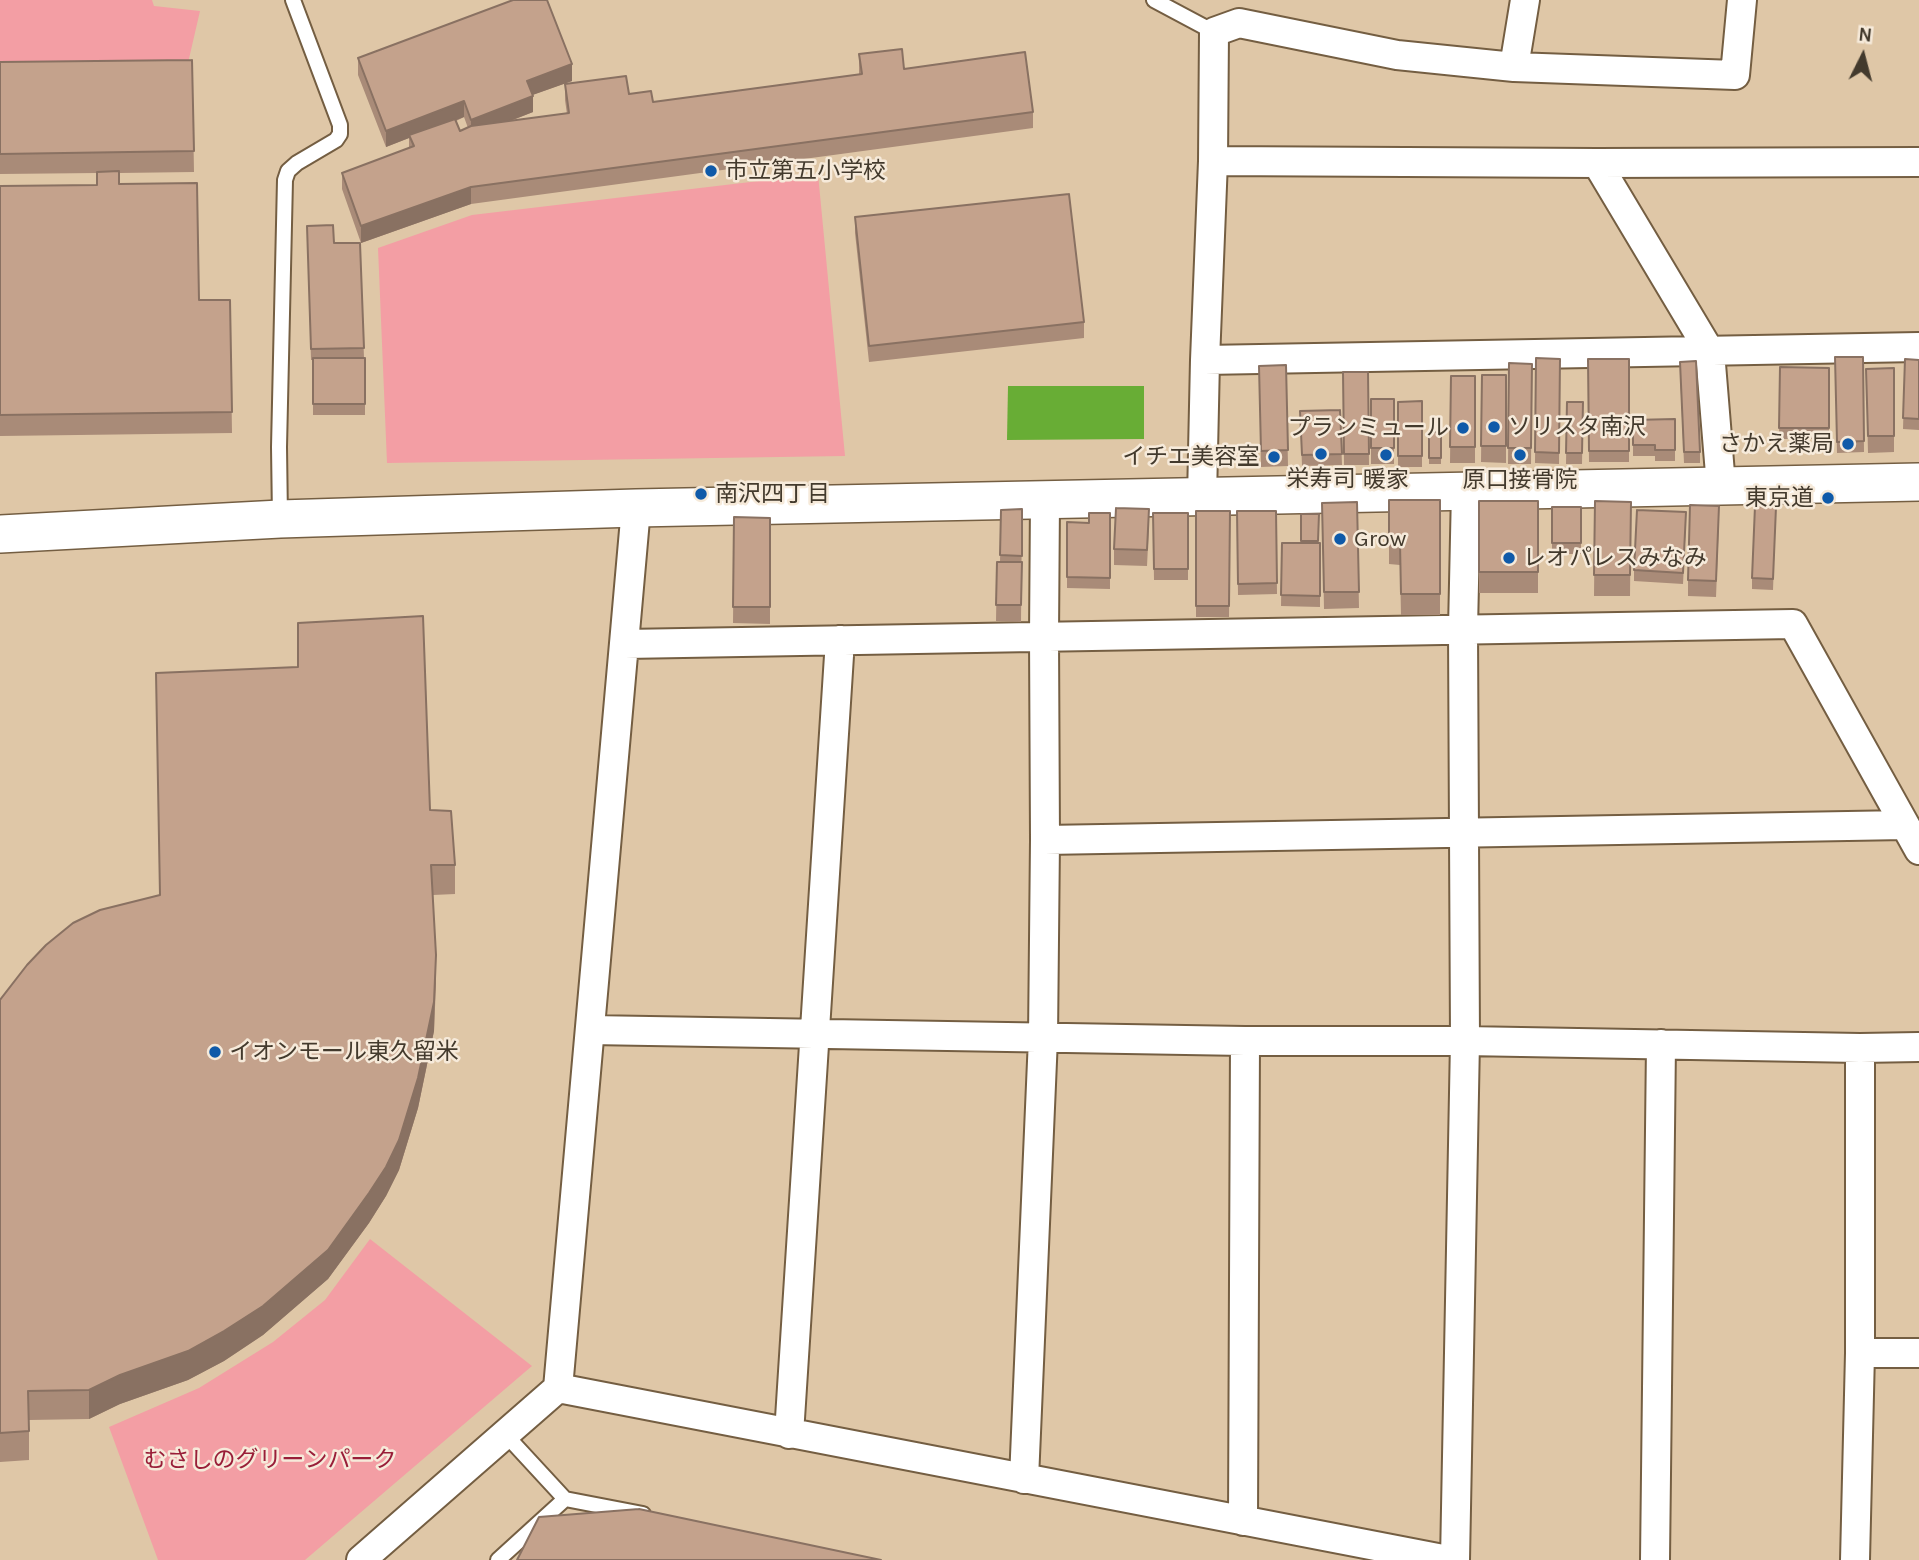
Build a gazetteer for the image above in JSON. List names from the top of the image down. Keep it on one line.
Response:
{"parks":["むさしのグリーンパーク"],"places":["市立第五小学校","ソリスタ南沢","プランミュール","さかえ薬局","栄寿司","暖家","原口接骨院","イチエ美容室","南沢四丁目","東京道","Grow","レオパレスみなみ","イオンモール東久留米"],"north":"top"}
